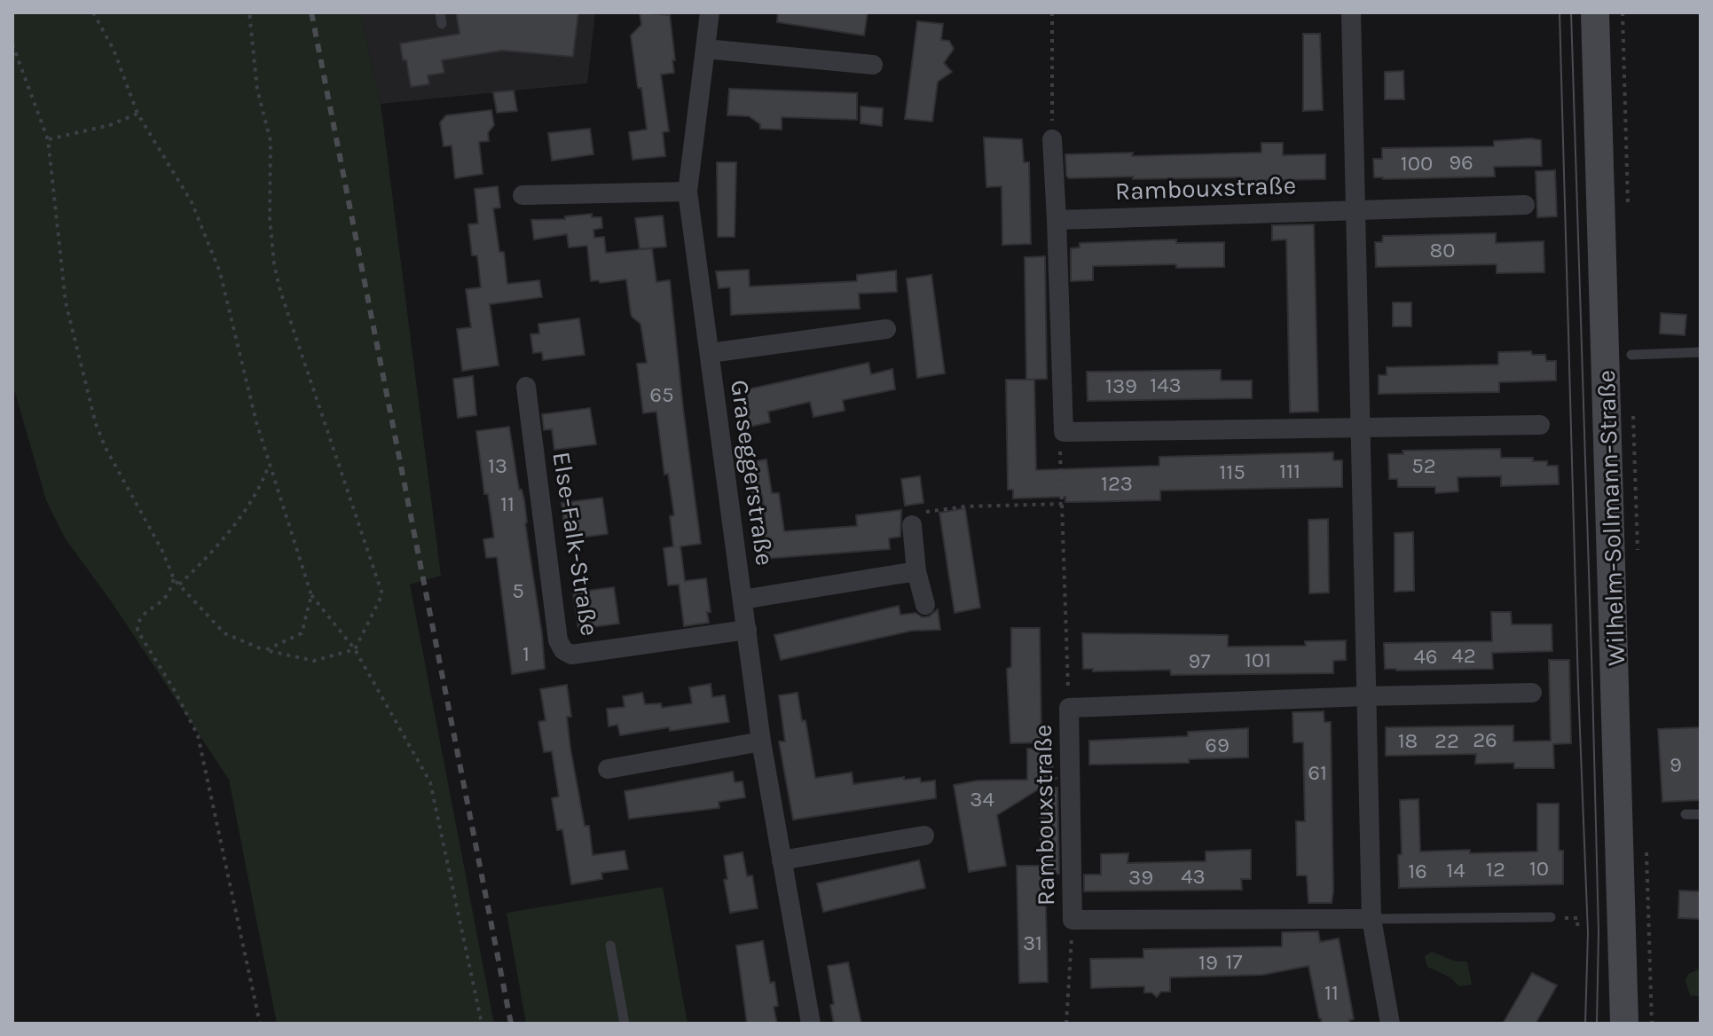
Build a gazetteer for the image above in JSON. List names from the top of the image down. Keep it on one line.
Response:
{"streets":{"street":["Rambouxstraße","Graseggerstraße","Wilhelm-Sollmann-Straße","Else-Falk-Straße"]},"crossings":[["Graseggerstraße","Else-Falk-Straße"]],"house_numbers":["96","100","80","143","139","65","13","52","111","115","123","11","5","1","42","46","101","97","26","18","22","69","9","61","34","10","12","14","16","43","39","31","17","19","11"]}
